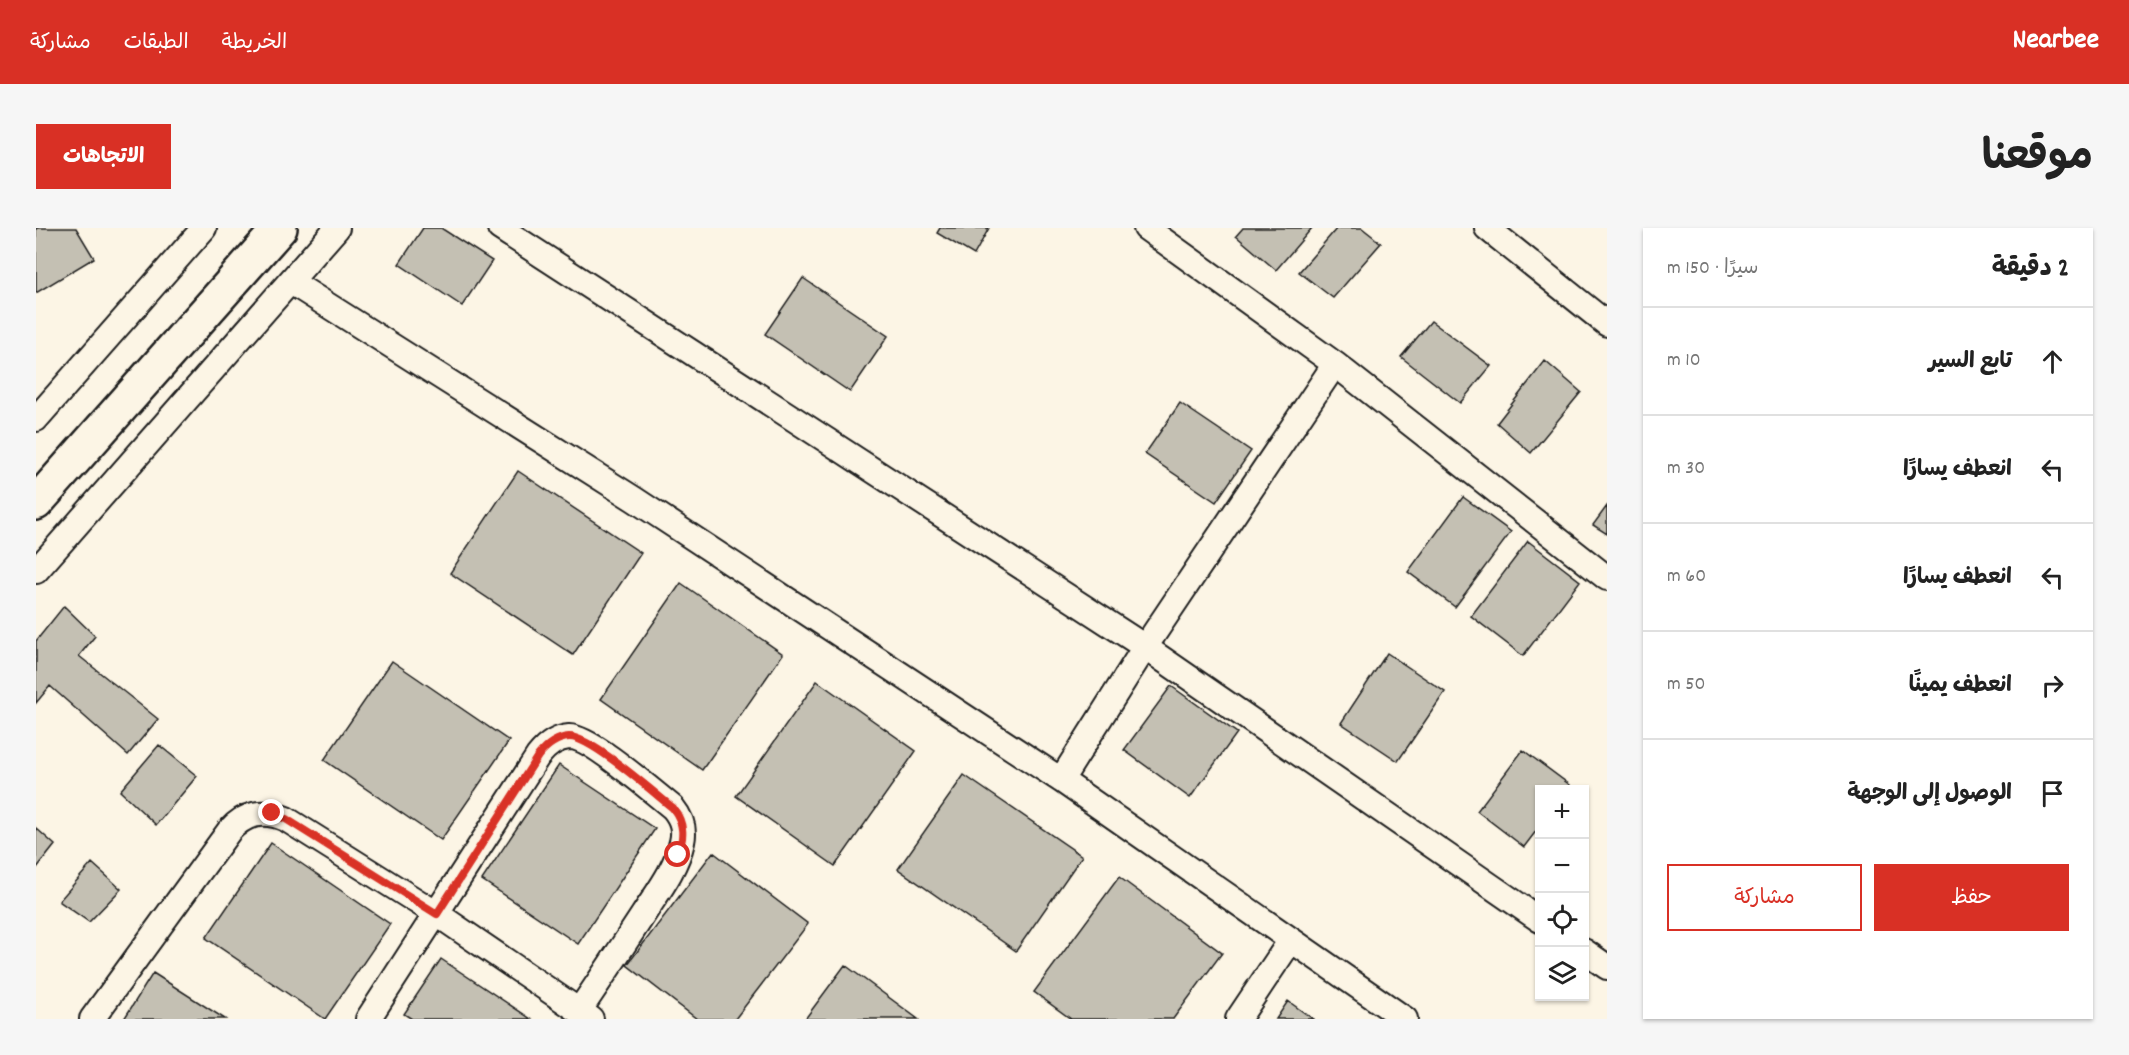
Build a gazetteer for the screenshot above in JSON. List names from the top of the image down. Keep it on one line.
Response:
{"page":{"header":"Nearbee","nav":["الخريطة","الطبقات","مشاركة"],"title":"موقعنا","buttons":["الاتجاهات",["حفظ","مشاركة"]],"heading":["2 دقيقة","سيرًا · 150 m"],"list":[["تابع السير","10 m"],["انعطف يسارًا","30 m"],["انعطف يسارًا","60 m"],["انعطف يمينًا","50 m"],"الوصول إلى الوجهة"],"map_buttons":["+","−"]}}
